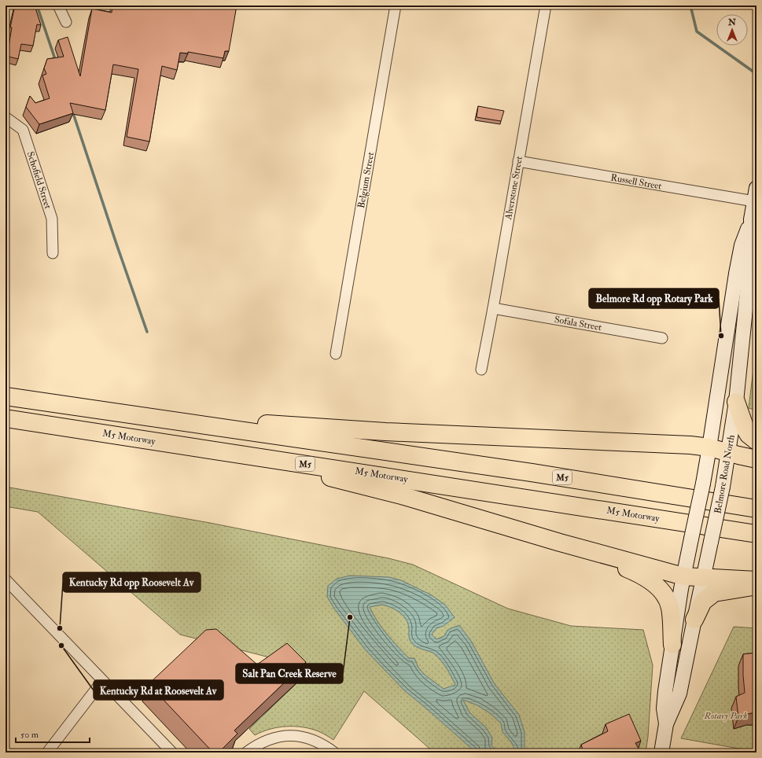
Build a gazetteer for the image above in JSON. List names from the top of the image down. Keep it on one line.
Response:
{"streets":{"highway":["M5 Motorway","M5"],"main road":["Belmore Road North"],"street":["Schofield Street","Belgium Street","Russell Street","Alverstone Street","Sofala Street"]},"crossings":[["Russell Street","Alverstone Street"],["Russell Street","Belmore Road North"],["Alverstone Street","Sofala Street"]],"parks":["Rotary Park"],"places":["Belmore Rd opp Rotary Park","Salt Pan Creek Reserve","Kentucky Rd opp Roosevelt Av","Kentucky Rd at Roosevelt Av"],"scale_bar":"50 m","north":"top"}
